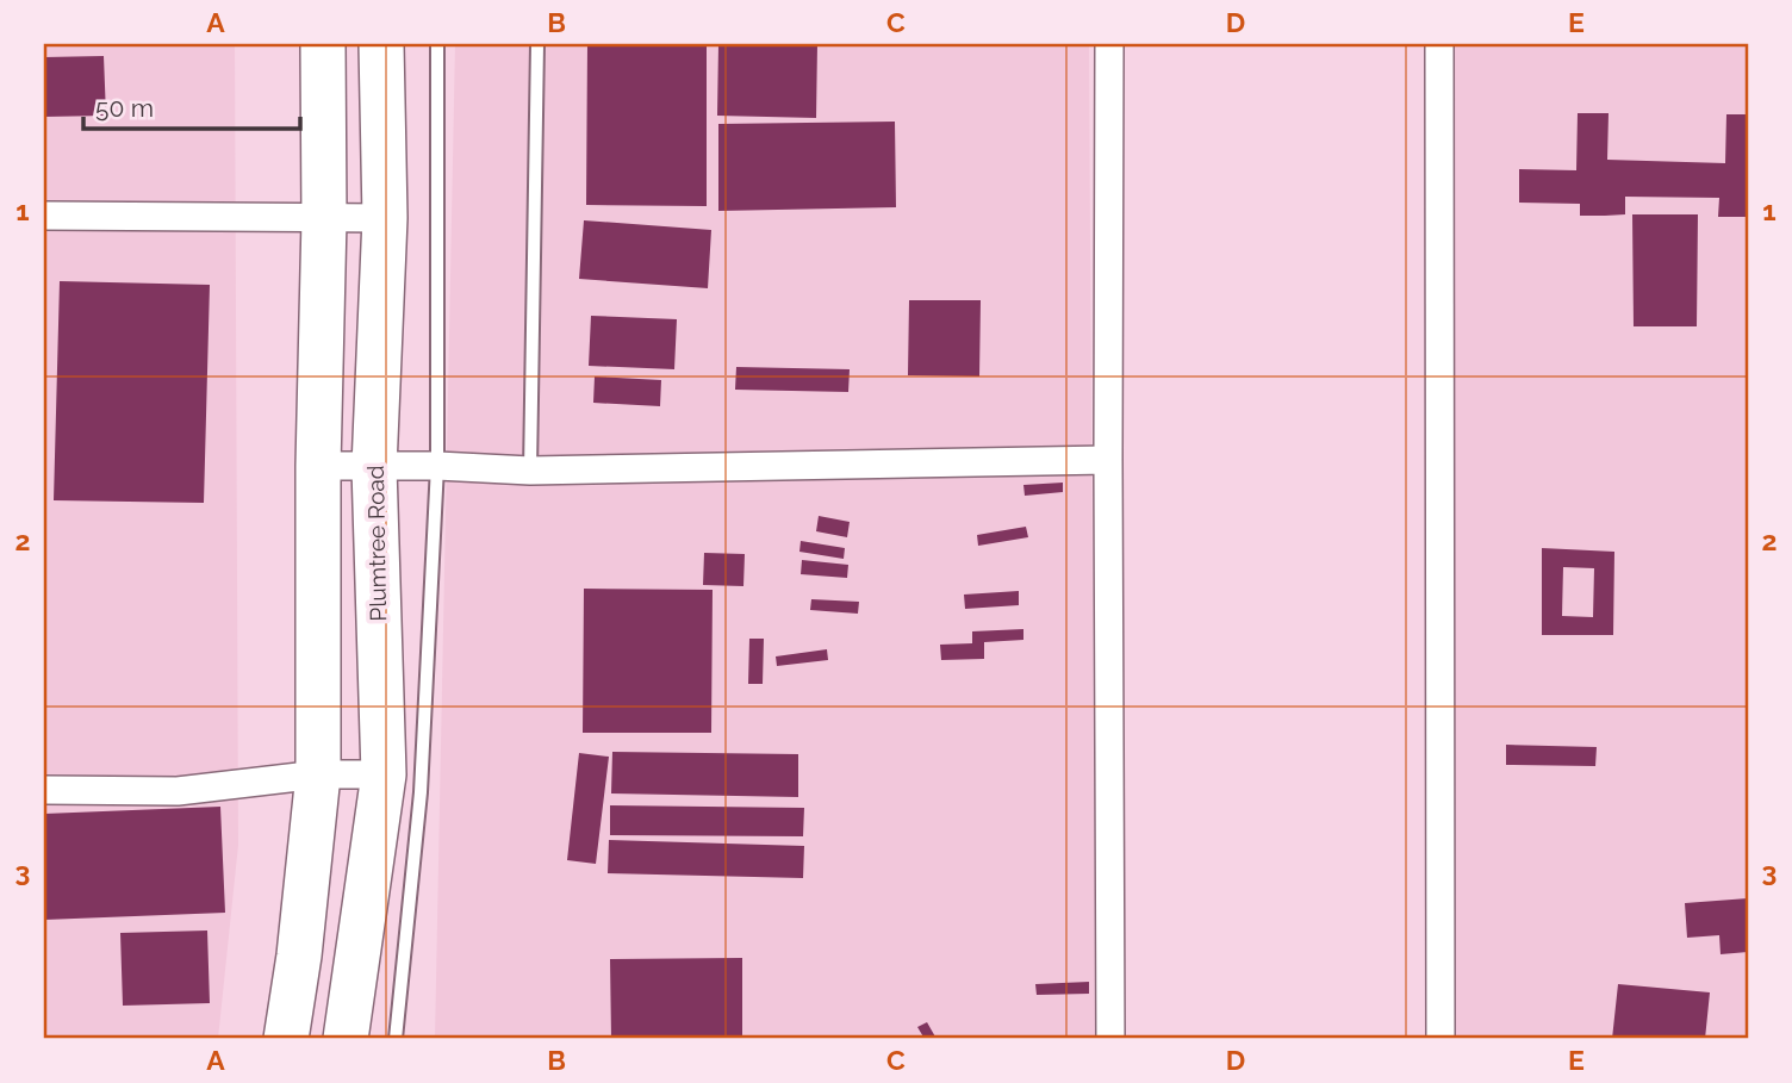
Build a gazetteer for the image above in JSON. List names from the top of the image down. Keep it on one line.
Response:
{"streets":{"highway":["Plumtree Road"]},"scale_bar":"50 m","grid":{"columns":["A","B","C","D","E"],"rows":["1","2","3"]}}
